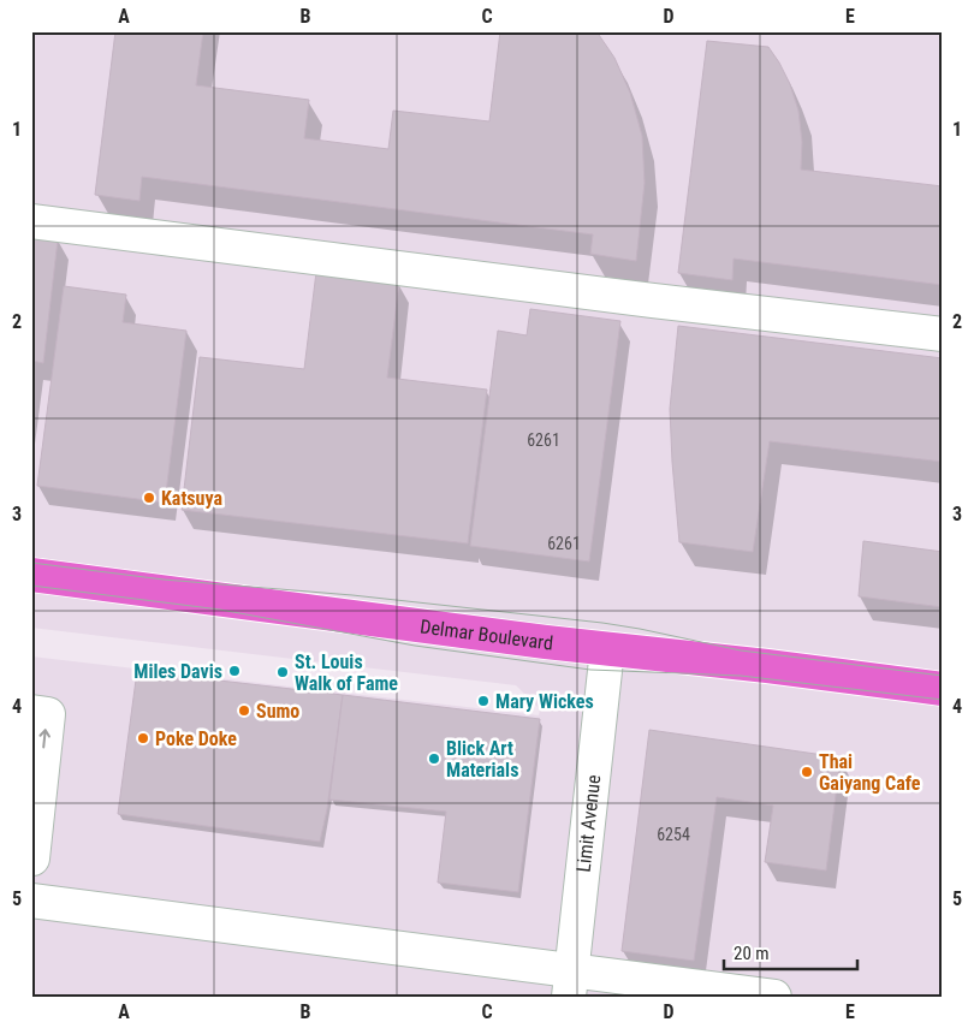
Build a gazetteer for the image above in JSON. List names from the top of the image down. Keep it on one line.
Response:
{"streets":{"main road":["Delmar Boulevard"],"street":["Limit Avenue"]},"crossings":[["Delmar Boulevard","Limit Avenue"]],"places":["Katsuya","Miles Davis","St. Louis Walk of Fame","Mary Wickes","Sumo","Poke Doke","Blick Art Materials","Thai Gaiyang Cafe"],"house_numbers":["6261","6261","6254"],"scale_bar":"20 m","grid":{"columns":["A","B","C","D","E"],"rows":["1","2","3","4","5"]}}
